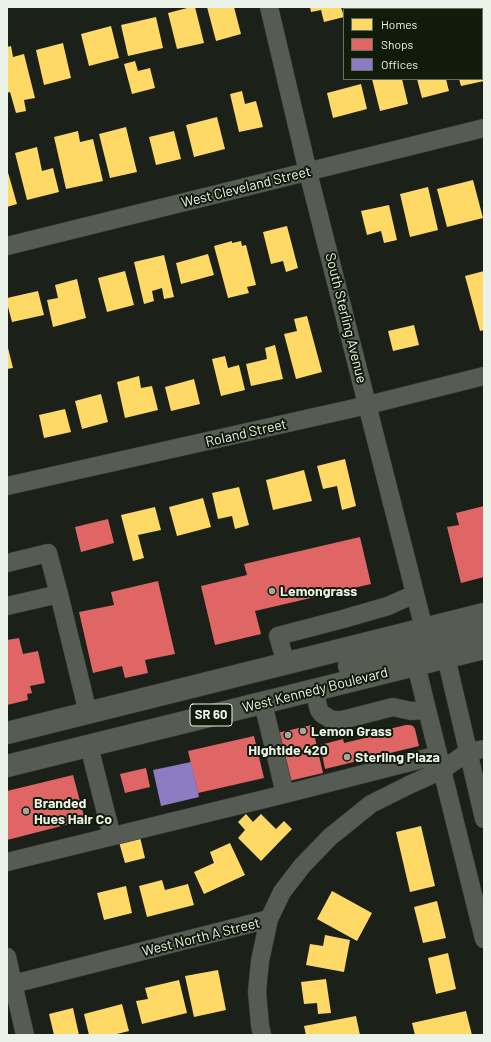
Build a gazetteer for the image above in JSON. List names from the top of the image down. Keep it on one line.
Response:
{"streets":{"main road":["West Kennedy Boulevard","SR 60"],"street":["West Cleveland Street","South Sterling Avenue","Roland Street","West North A Street"]},"crossings":[["West Cleveland Street","South Sterling Avenue"],["South Sterling Avenue","Roland Street"],["South Sterling Avenue","SR 60"]],"places":["Lemongrass","Lemon Grass","Hightide 420","Sterling Plaza","Branded Hues Hair Co"],"legend":["Homes","Shops","Offices"]}
